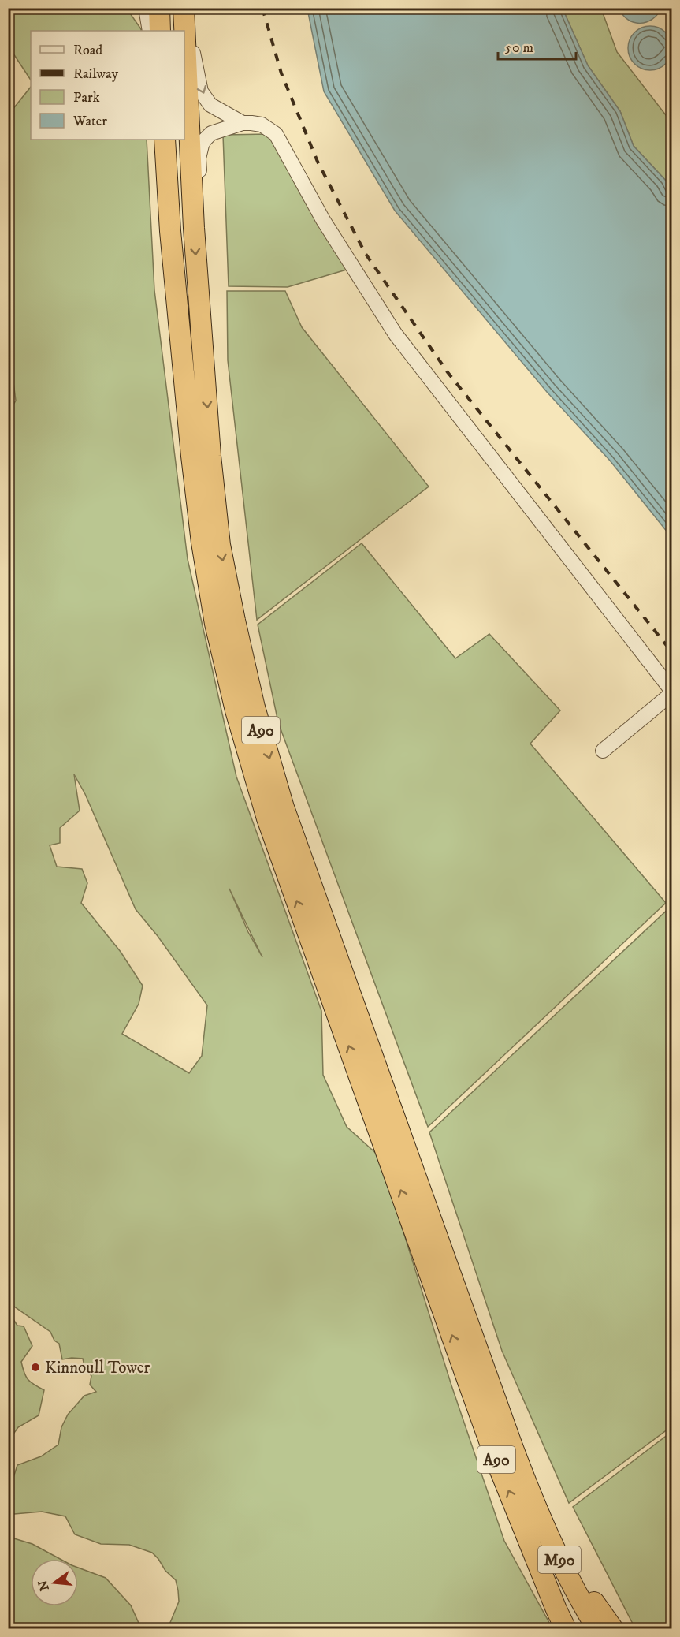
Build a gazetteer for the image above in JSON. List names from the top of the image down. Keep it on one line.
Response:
{"streets":{"highway":["A90","M90"]},"crossings":[["A90","M90"]],"places":["Kinnoull Tower"],"legend":["Road","Railway","Park","Water"],"scale_bar":"50 m","north":"left"}
